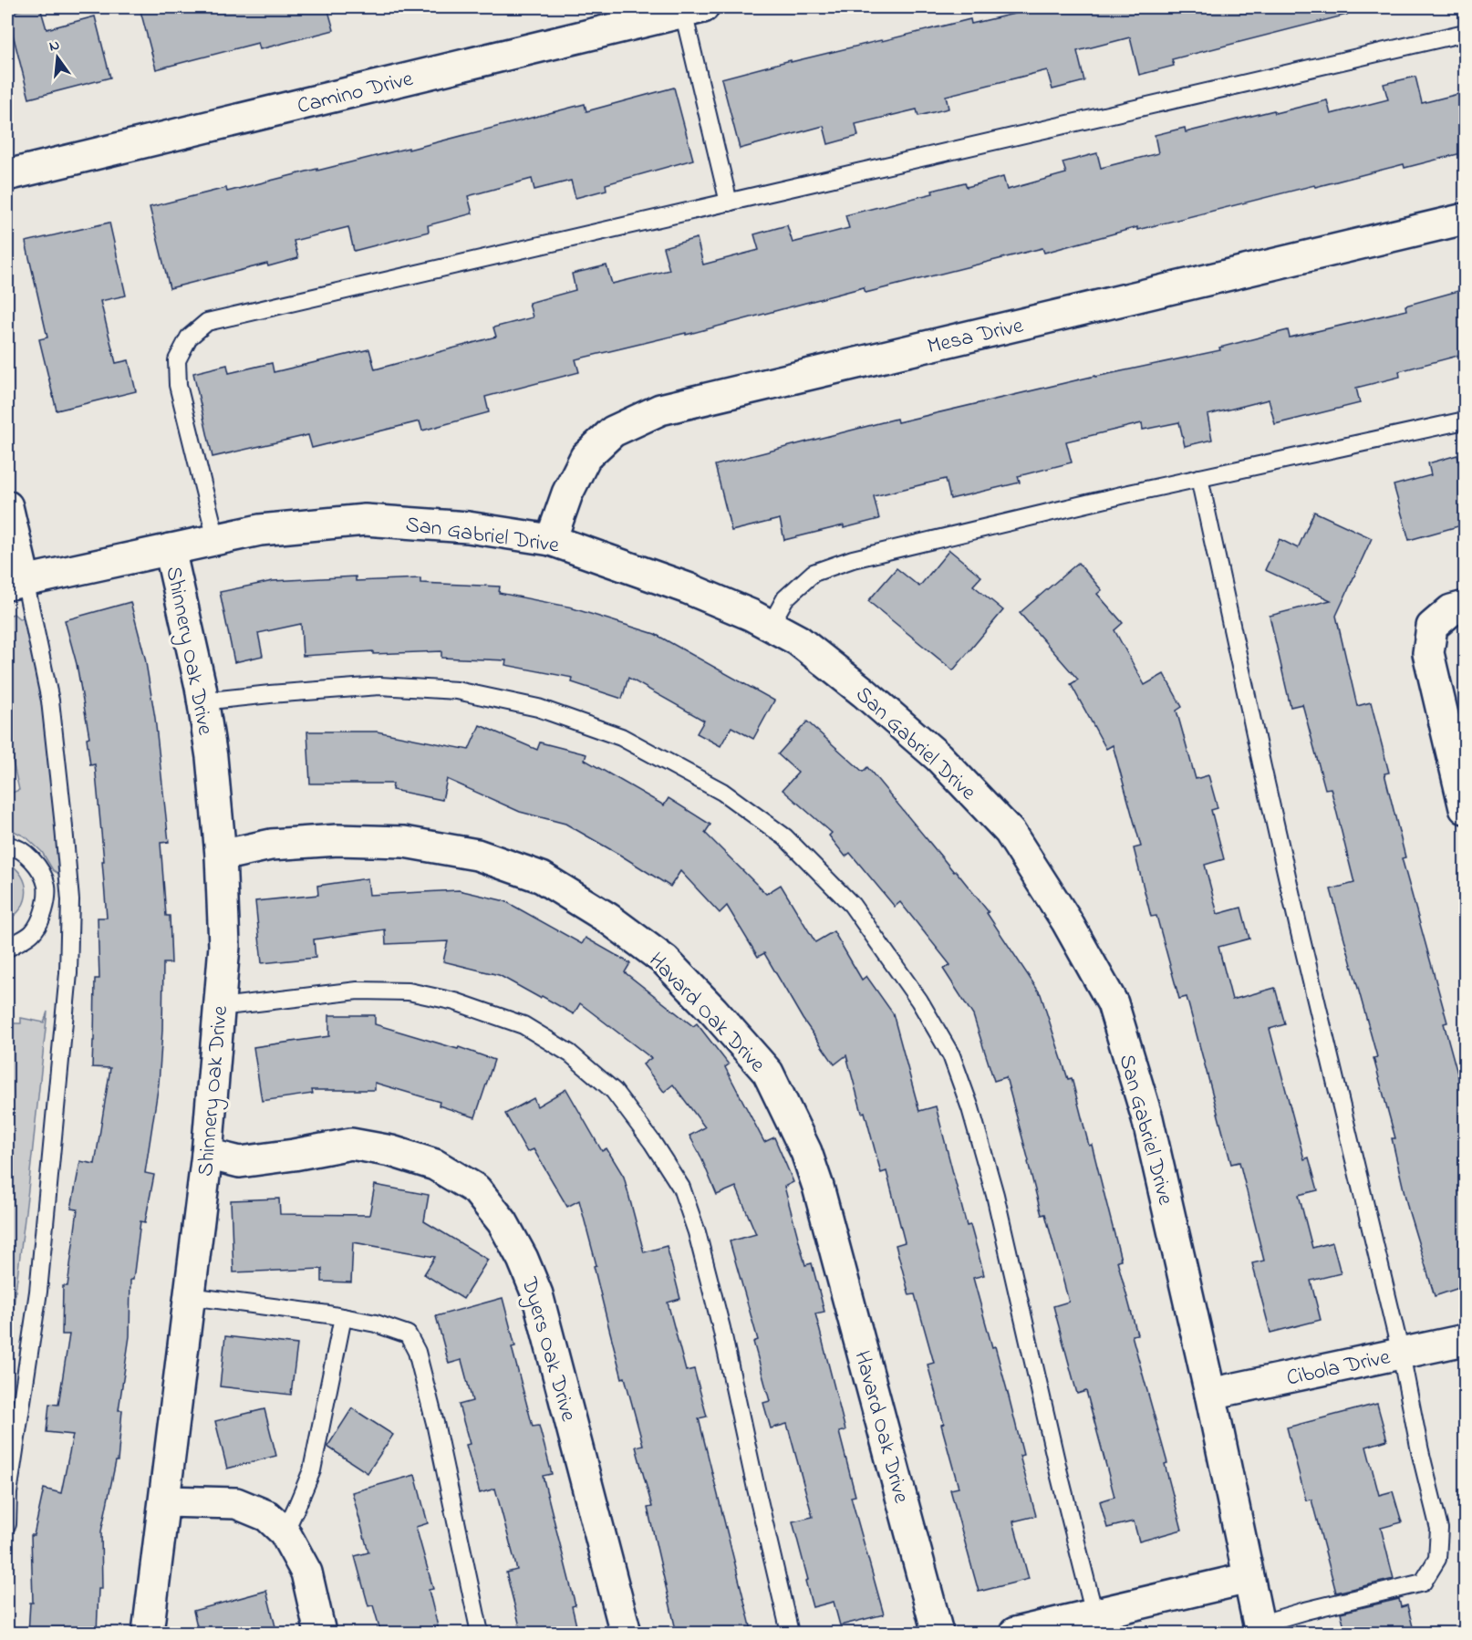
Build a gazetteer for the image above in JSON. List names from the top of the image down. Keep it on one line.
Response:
{"streets":{"street":["Camino Drive","Mesa Drive","San Gabriel Drive","Shinnery Oak Drive","Havard Oak Drive","Dyers Oak Drive","Cibola Drive"]},"crossings":[["Mesa Drive","San Gabriel Drive"],["San Gabriel Drive","Shinnery Oak Drive"],["San Gabriel Drive","Cibola Drive"],["Shinnery Oak Drive","Havard Oak Drive"],["Shinnery Oak Drive","Dyers Oak Drive"]],"north":"top"}
